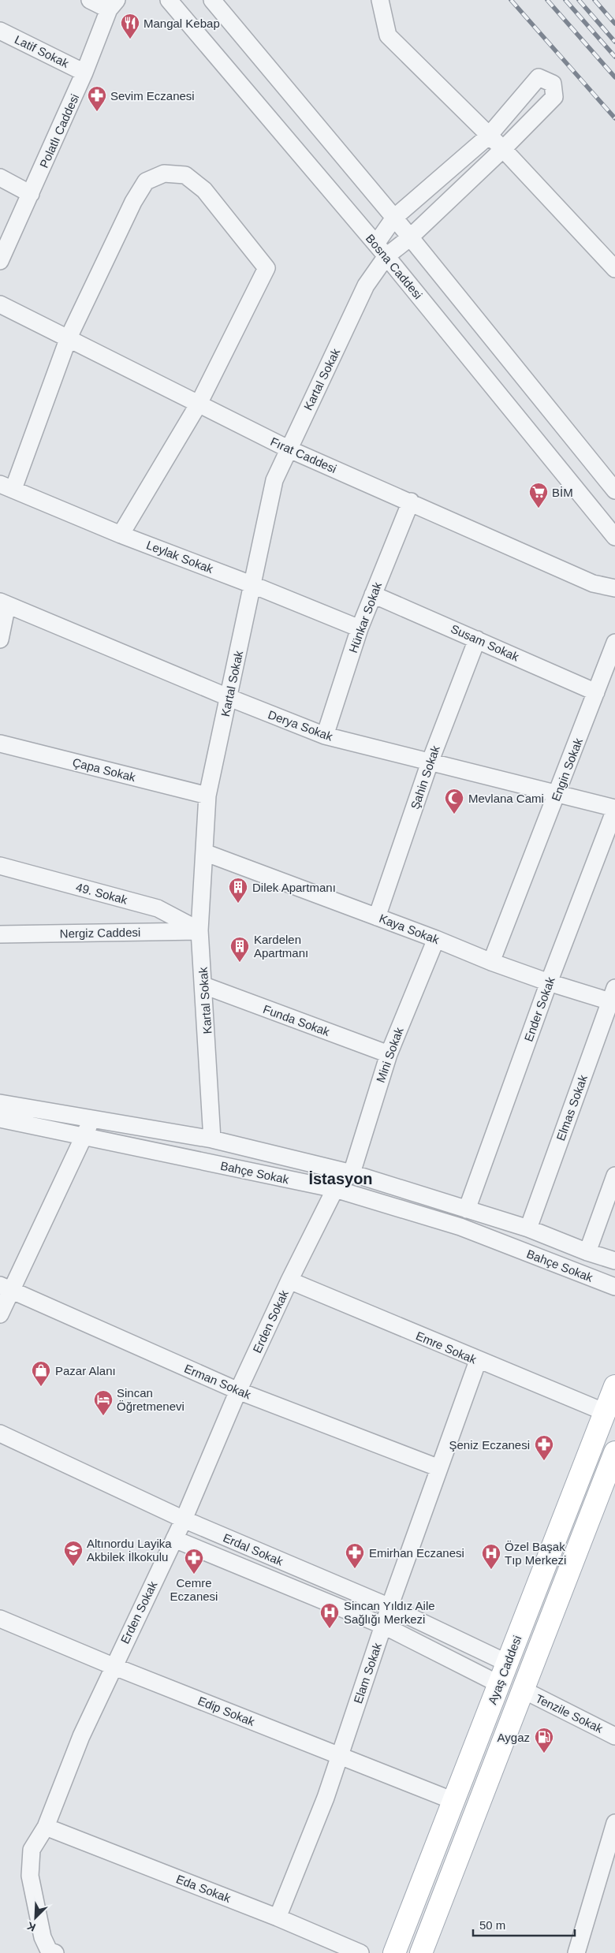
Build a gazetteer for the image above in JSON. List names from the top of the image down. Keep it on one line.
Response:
{"streets":{"main road":["Ayaş Caddesi"],"street":["Latif Sokak","Polatlı Caddesi","Bosna Caddesi","Kartal Sokak","Fırat Caddesi","Leylak Sokak","Hünkar Sokak","Susam Sokak","Derya Sokak","Çapa Sokak","Engin Sokak","Şahin Sokak","49. Sokak","Kaya Sokak","Nergiz Caddesi","Ender Sokak","Funda Sokak","Mini Sokak","Elmas Sokak","Bahçe Sokak","Erden Sokak","Emre Sokak","Erman Sokak","Erdal Sokak","Elam Sokak","Edip Sokak","Tenzile Sokak","Eda Sokak"]},"crossings":[["Latif Sokak","Polatlı Caddesi"],["Bosna Caddesi","Kartal Sokak"],["Kartal Sokak","Fırat Caddesi"],["Kartal Sokak","Leylak Sokak"],["Kartal Sokak","Derya Sokak"],["Kartal Sokak","Çapa Sokak"],["Kartal Sokak","49. Sokak"],["Kartal Sokak","Kaya Sokak"],["Kartal Sokak","Nergiz Caddesi"],["Kartal Sokak","Funda Sokak"],["Kartal Sokak","Bahçe Sokak"],["Fırat Caddesi","Hünkar Sokak"],["Leylak Sokak","Hünkar Sokak"],["Hünkar Sokak","Susam Sokak"],["Hünkar Sokak","Derya Sokak"],["Susam Sokak","Engin Sokak"],["Susam Sokak","Şahin Sokak"],["Derya Sokak","Engin Sokak"],["Derya Sokak","Şahin Sokak"],["Derya Sokak","Ender Sokak"],["Engin Sokak","Kaya Sokak"],["Şahin Sokak","Kaya Sokak"],["49. Sokak","Nergiz Caddesi"],["Kaya Sokak","Ender Sokak"],["Kaya Sokak","Mini Sokak"],["Kaya Sokak","Elmas Sokak"],["Ender Sokak","Bahçe Sokak"],["Funda Sokak","Mini Sokak"],["Mini Sokak","Bahçe Sokak"],["Mini Sokak","Erden Sokak"],["Elmas Sokak","Bahçe Sokak"],["Bahçe Sokak","Erden Sokak"],["Erden Sokak","Emre Sokak"],["Erden Sokak","Erman Sokak"],["Erden Sokak","Erdal Sokak"],["Erden Sokak","Edip Sokak"],["Erden Sokak","Eda Sokak"],["Emre Sokak","Ayaş Caddesi"],["Emre Sokak","Elam Sokak"],["Erman Sokak","Elam Sokak"],["Erdal Sokak","Ayaş Caddesi"],["Erdal Sokak","Elam Sokak"],["Ayaş Caddesi","Edip Sokak"],["Ayaş Caddesi","Tenzile Sokak"],["Elam Sokak","Edip Sokak"],["Elam Sokak","Eda Sokak"]],"districts":["İstasyon"],"places":{"restaurant":["Mangal Kebap"],"pharmacy":["Sevim Eczanesi","Şeniz Eczanesi","Emirhan Eczanesi","Cemre Eczanesi"],"supermarket":["BİM"],"mosque":["Mevlana Cami"],"building":["Dilek Apartmanı","Kardelen Apartmanı"],"shop":["Pazar Alanı"],"hotel":["Sincan Öğretmenevi"],"school or university":["Altınordu Layika Akbilek İlkokulu"],"hospital":["Özel Başak Tıp Merkezi","Sincan Yıldız Aile Sağlığı Merkezi"],"fuel station":["Aygaz"]},"scale_bar":"50 m","north":"bottom left"}
